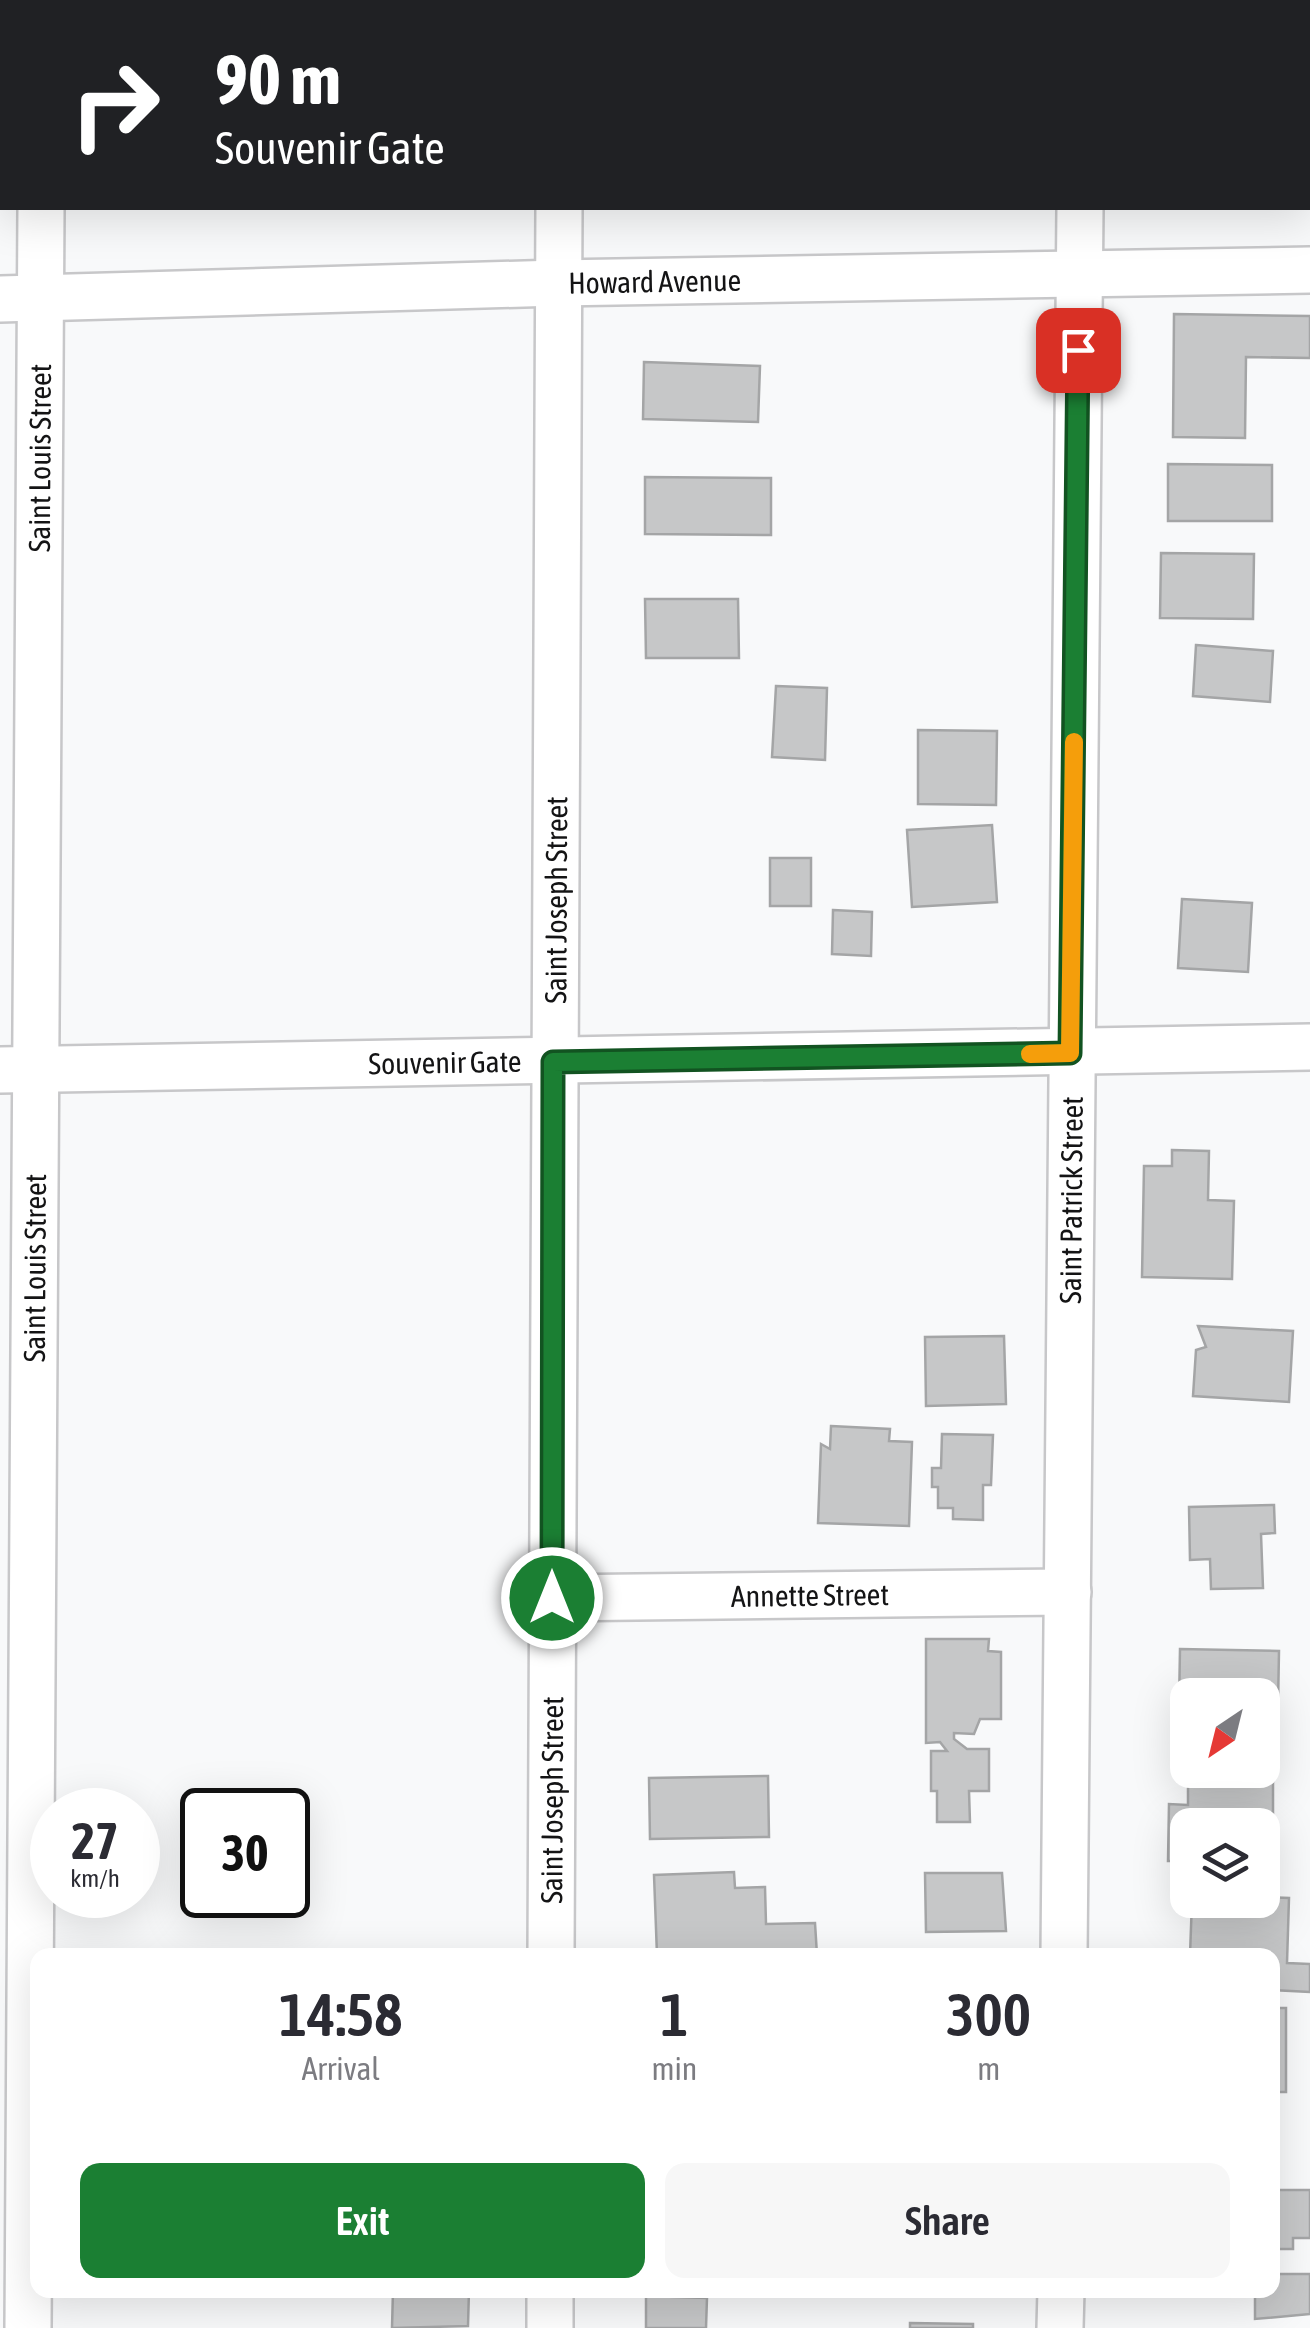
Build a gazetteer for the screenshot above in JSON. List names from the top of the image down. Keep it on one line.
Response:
{"streets":{"street":["Howard Avenue","Saint Louis Street","Saint Joseph Street","Souvenir Gate","Saint Patrick Street","Annette Street"]},"crossings":[["Howard Avenue","Saint Louis Street"],["Howard Avenue","Saint Joseph Street"],["Howard Avenue","Saint Patrick Street"],["Saint Louis Street","Souvenir Gate"],["Saint Joseph Street","Souvenir Gate"],["Saint Joseph Street","Annette Street"],["Souvenir Gate","Saint Patrick Street"],["Saint Patrick Street","Annette Street"]],"north":"bottom left","page":{"turn":["90 m","Souvenir Gate"],"speed":"27 km/h","limit":"30","eta":["14:58","Arrival","1","min","300","m"],"buttons":["Exit","Share"]}}
